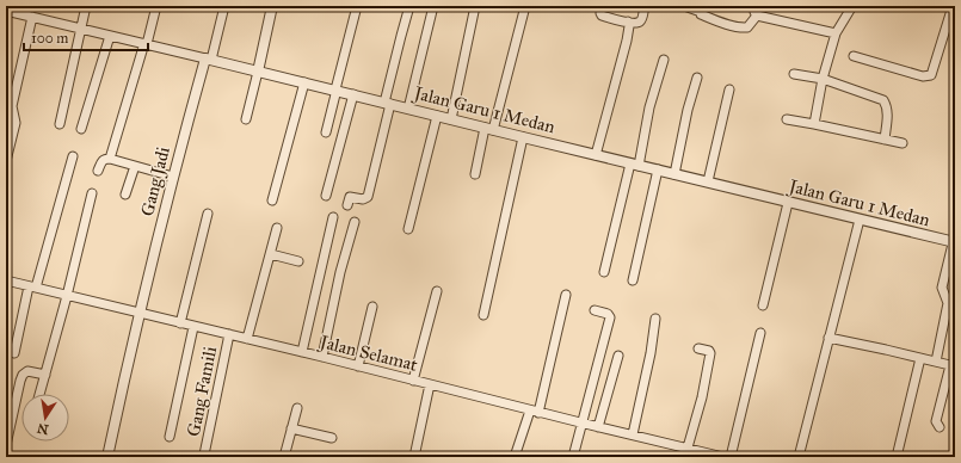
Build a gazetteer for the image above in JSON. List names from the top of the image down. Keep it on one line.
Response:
{"streets":{"street":["Jalan Garu 1 Medan","Gang Jadi","Jalan Selamat","Gang Famili"]},"crossings":[["Jalan Garu 1 Medan","Gang Jadi"],["Gang Jadi","Jalan Selamat"],["Jalan Selamat","Gang Famili"]],"scale_bar":"100 m","north":"bottom"}
